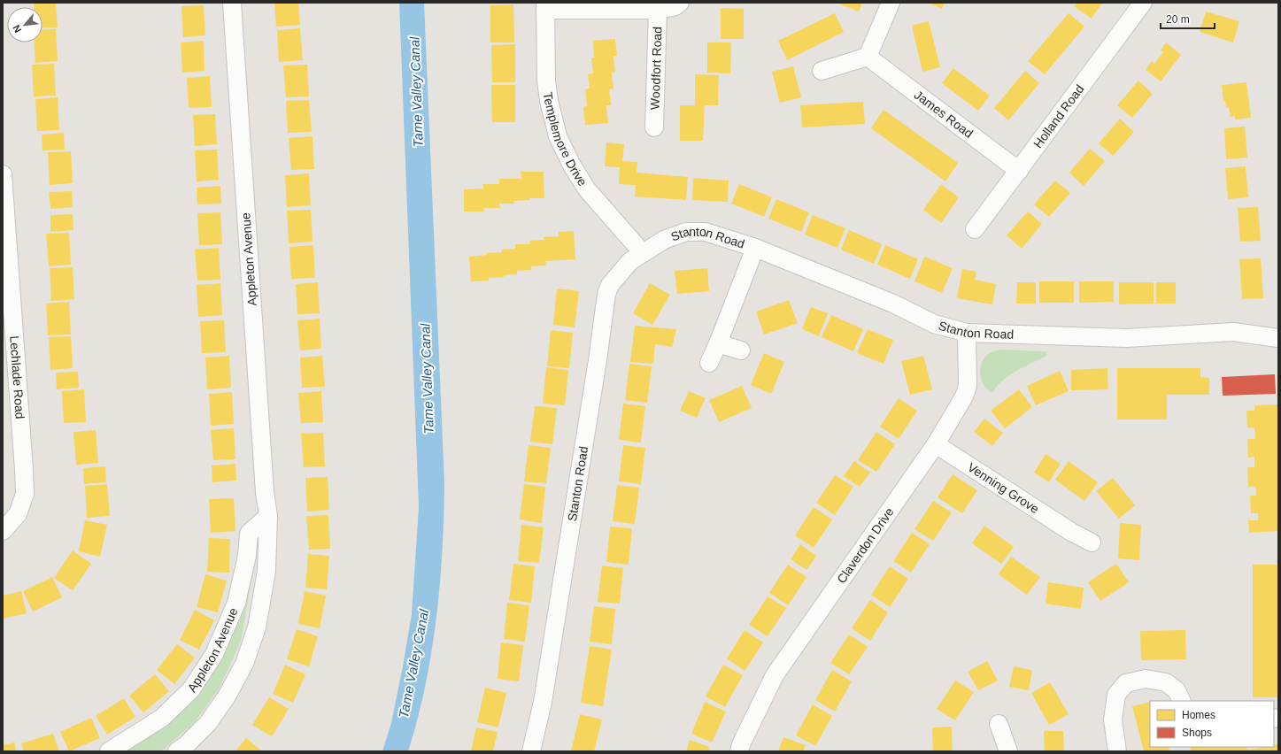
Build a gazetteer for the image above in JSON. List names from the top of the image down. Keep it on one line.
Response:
{"streets":{"street":["Woodfort Road","James Road","Holland Road","Templemore Drive","Stanton Road","Appleton Avenue","Lechlade Road","Venning Grove","Claverdon Drive"]},"crossings":[["Woodfort Road","Templemore Drive"],["James Road","Holland Road"],["Templemore Drive","Stanton Road"],["Stanton Road","Claverdon Drive"],["Venning Grove","Claverdon Drive"]],"water":["Tame Valley Canal"],"legend":["Homes","Shops"],"scale_bar":"20 m","north":"bottom left"}
